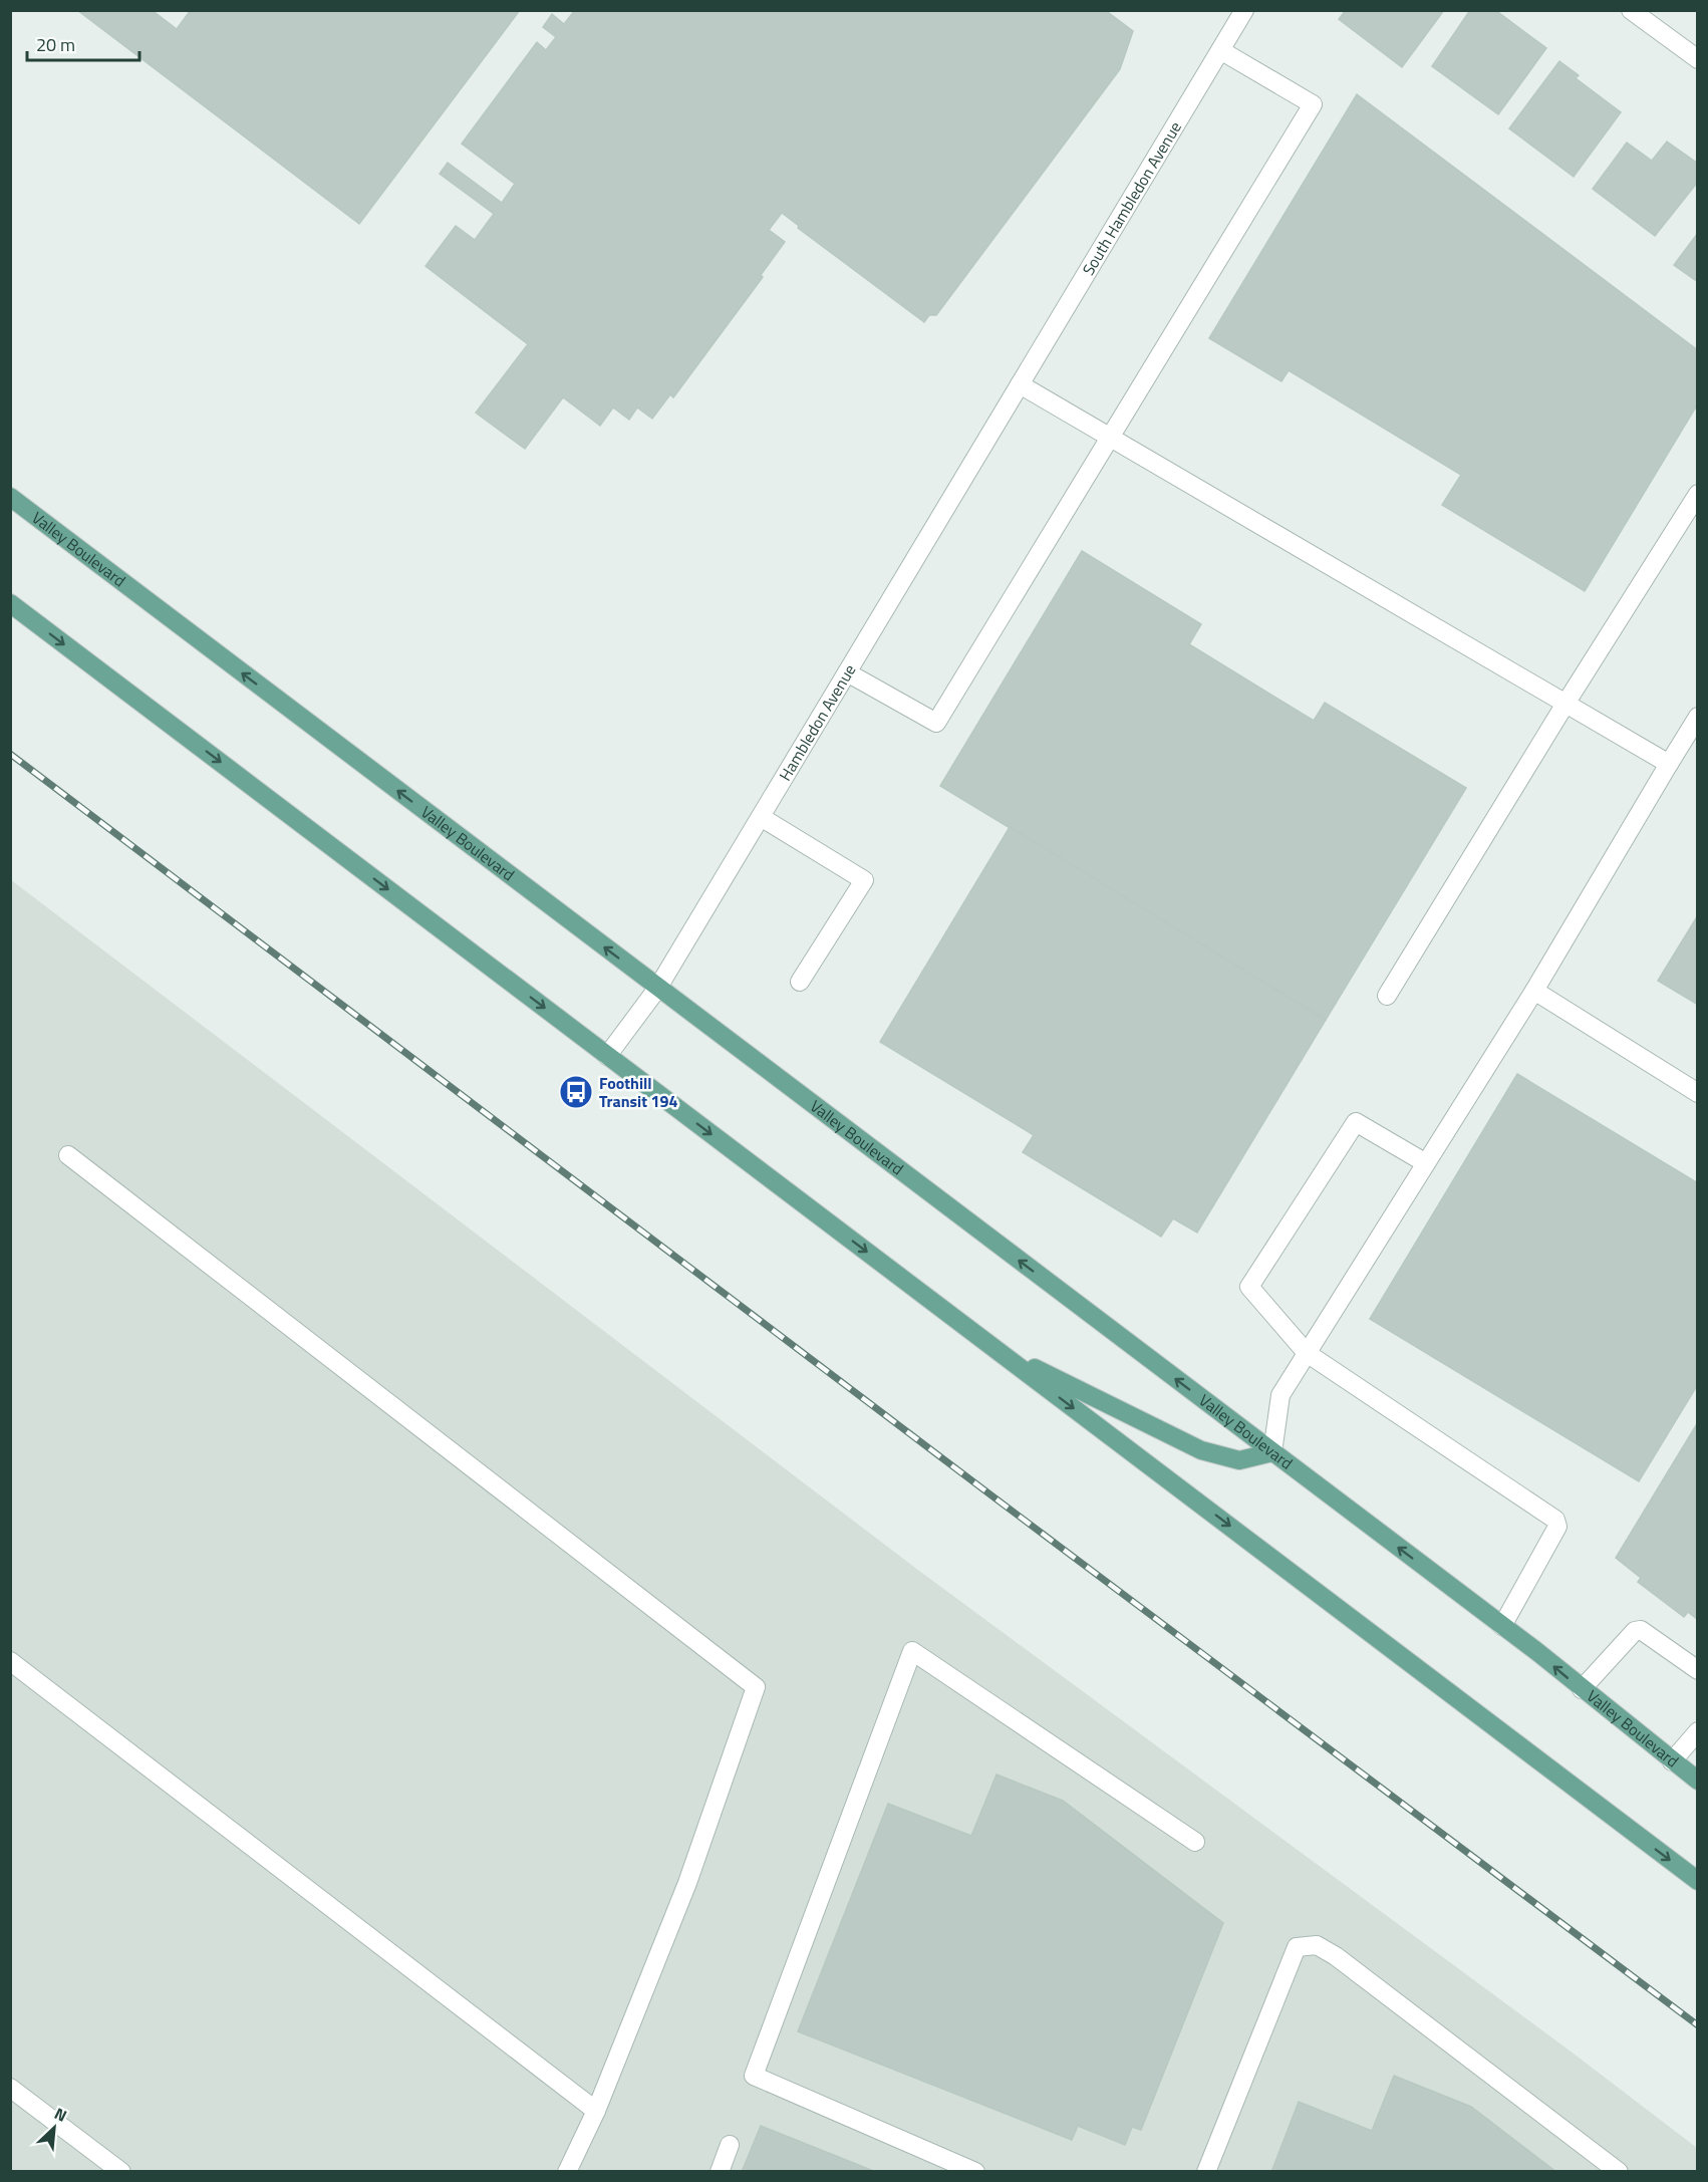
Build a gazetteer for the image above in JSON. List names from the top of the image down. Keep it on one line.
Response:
{"streets":{"main road":["Valley Boulevard"],"street":["South Hambledon Avenue","Hambledon Avenue"]},"crossings":[["South Hambledon Avenue","Hambledon Avenue"],["Valley Boulevard","Hambledon Avenue"]],"places":{"bus stop":["Foothill Transit 194"]},"scale_bar":"20 m","north":"top right"}
